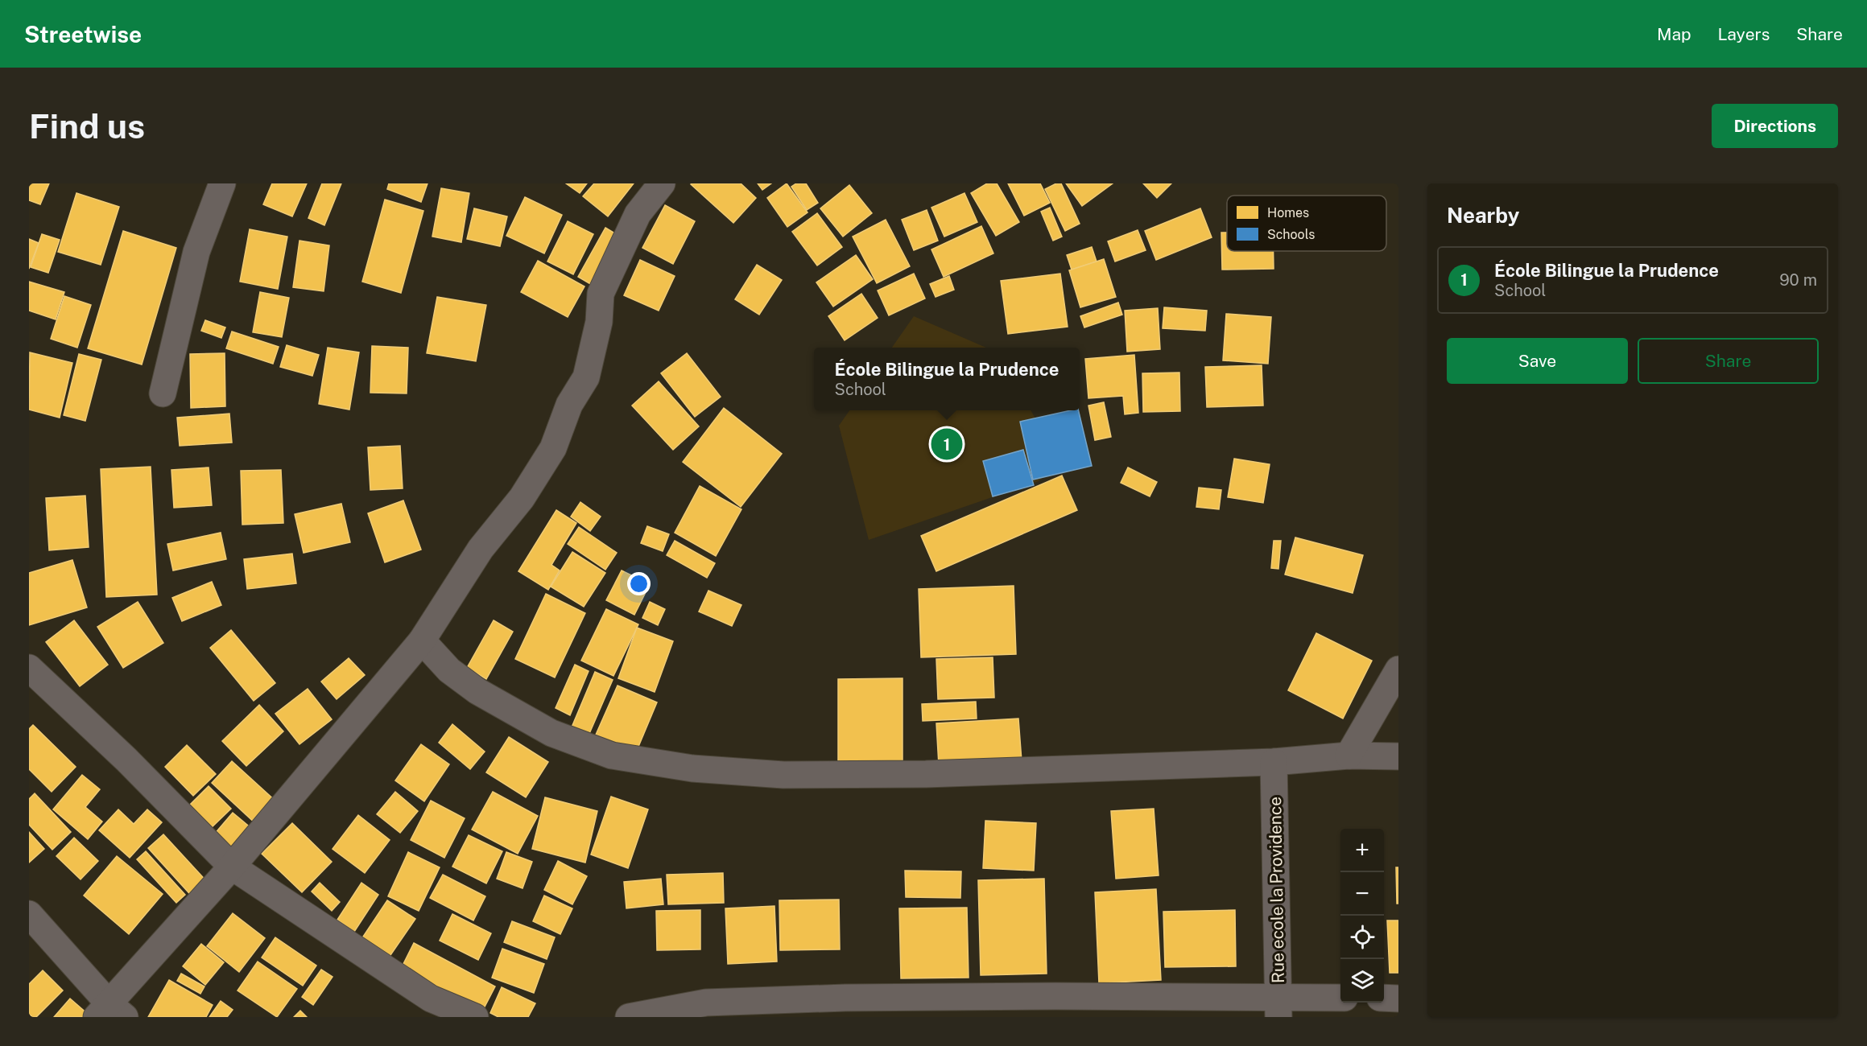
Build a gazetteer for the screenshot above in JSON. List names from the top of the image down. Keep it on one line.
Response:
{"streets":{"street":["Rue ecole la Providence"]},"legend":["Homes","Schools"],"page":{"header":"Streetwise","nav":["Map","Layers","Share"],"buttons":["Directions",["Save","Share"]],"title":"Find us","heading":"Nearby","list":[{"mark":"1","name":"École Bilingue la Prudence","note":"School","value":"90 m"}],"popup":["École Bilingue la Prudence","School"],"pins":"1","map_buttons":["+","−"]}}
